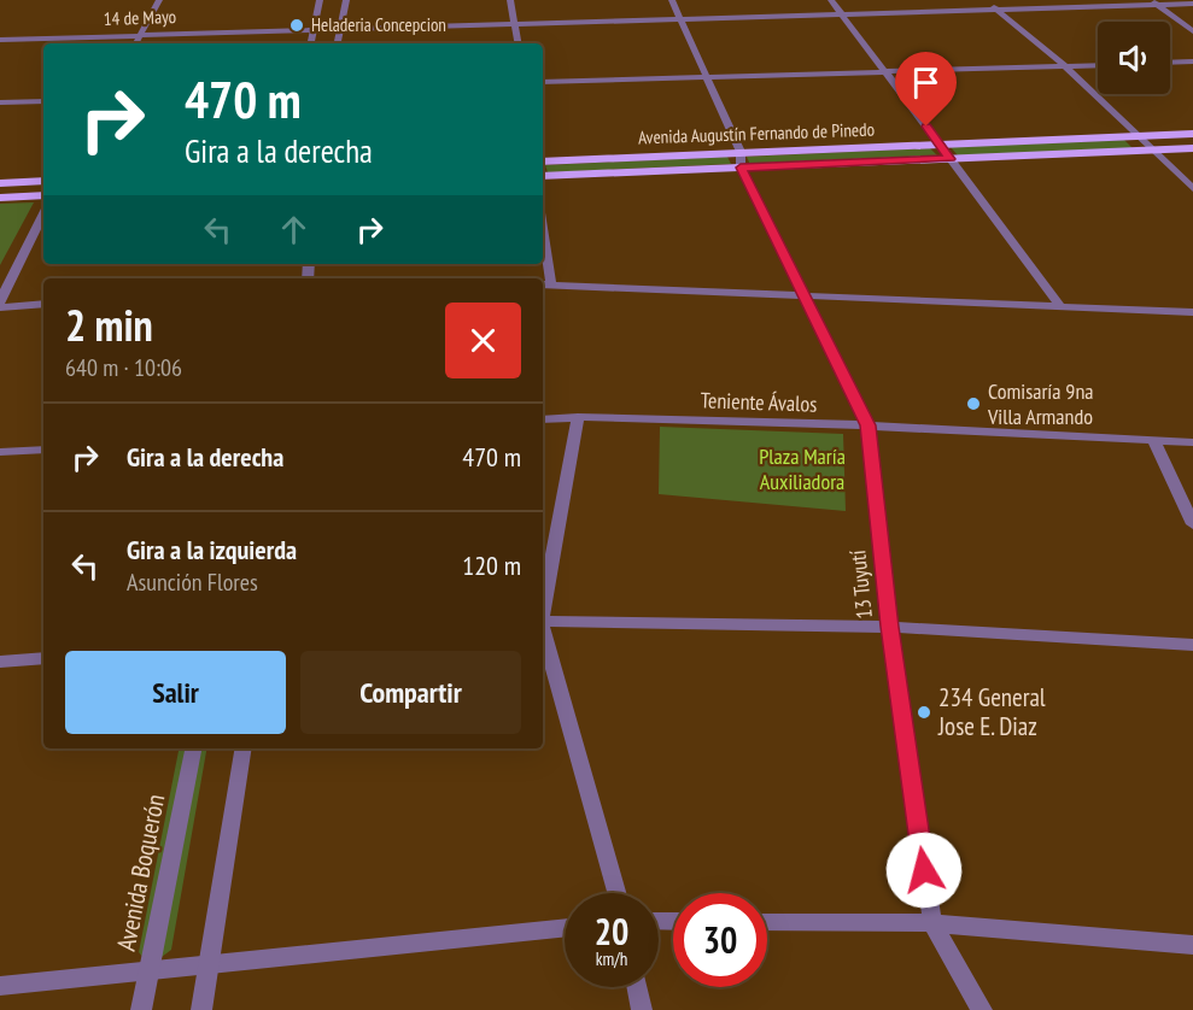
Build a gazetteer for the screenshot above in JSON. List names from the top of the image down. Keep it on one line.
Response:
{"streets":{"highway":["Avenida Augustín Fernando de Pinedo"],"street":["14 de Mayo","Teniente Ávalos","13 Tuyutí","Avenida Boquerón"]},"crossings":[["Avenida Augustín Fernando de Pinedo","13 Tuyutí"],["Teniente Ávalos","13 Tuyutí"]],"parks":["Plaza María Auxiliadora"],"places":["Heladeria Concepcion","Comisaría 9na Villa Armando","234 General Jose E. Diaz"],"page":{"turn":["470 m","Gira a la derecha"],"heading":["2 min","640 m · 10:06"],"list":[{"name":"Gira a la derecha","value":"470 m"},{"name":"Gira a la izquierda","note":"Asunción Flores","value":"120 m"}],"buttons":["Salir","Compartir"],"speed":"20 km/h","limit":"30"}}
